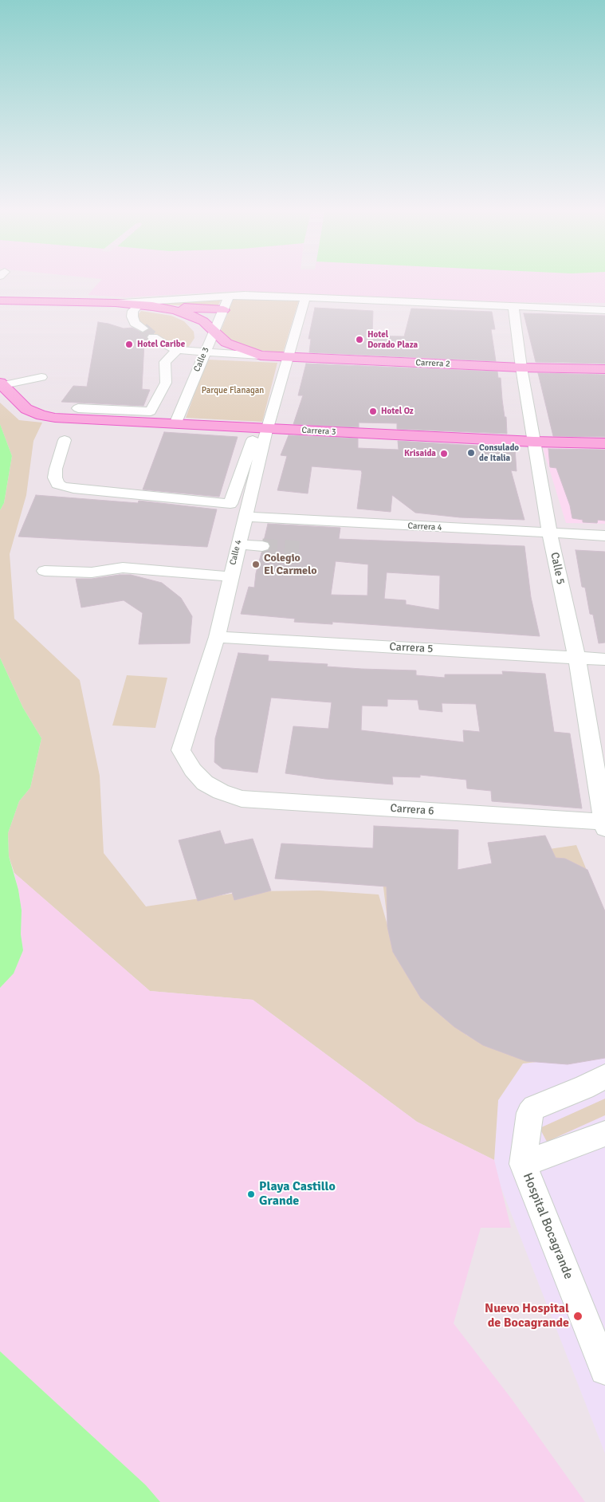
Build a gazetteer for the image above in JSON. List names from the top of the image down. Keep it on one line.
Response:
{"streets":{"main road":["Carrera 2","Carrera 3"],"street":["Calle 3","Carrera 4","Calle 4","Calle 5","Carrera 5","Carrera 6","Hospital Bocagrande"]},"crossings":[["Calle 3","Carrera 2"],["Calle 3","Carrera 3"],["Carrera 2","Calle 4"],["Carrera 2","Calle 5"],["Carrera 3","Calle 4"],["Carrera 3","Calle 5"],["Carrera 4","Calle 4"],["Carrera 4","Calle 5"],["Calle 4","Carrera 5"],["Calle 4","Carrera 6"],["Calle 5","Carrera 5"],["Calle 5","Carrera 6"]],"parks":["Parque Flanagan"],"places":["Hotel Dorado Plaza","Hotel Caribe","Hotel Oz","Consulado de Italia","Krisaida","Colegio El Carmelo","Playa Castillo Grande","Nuevo Hospital de Bocagrande"]}
